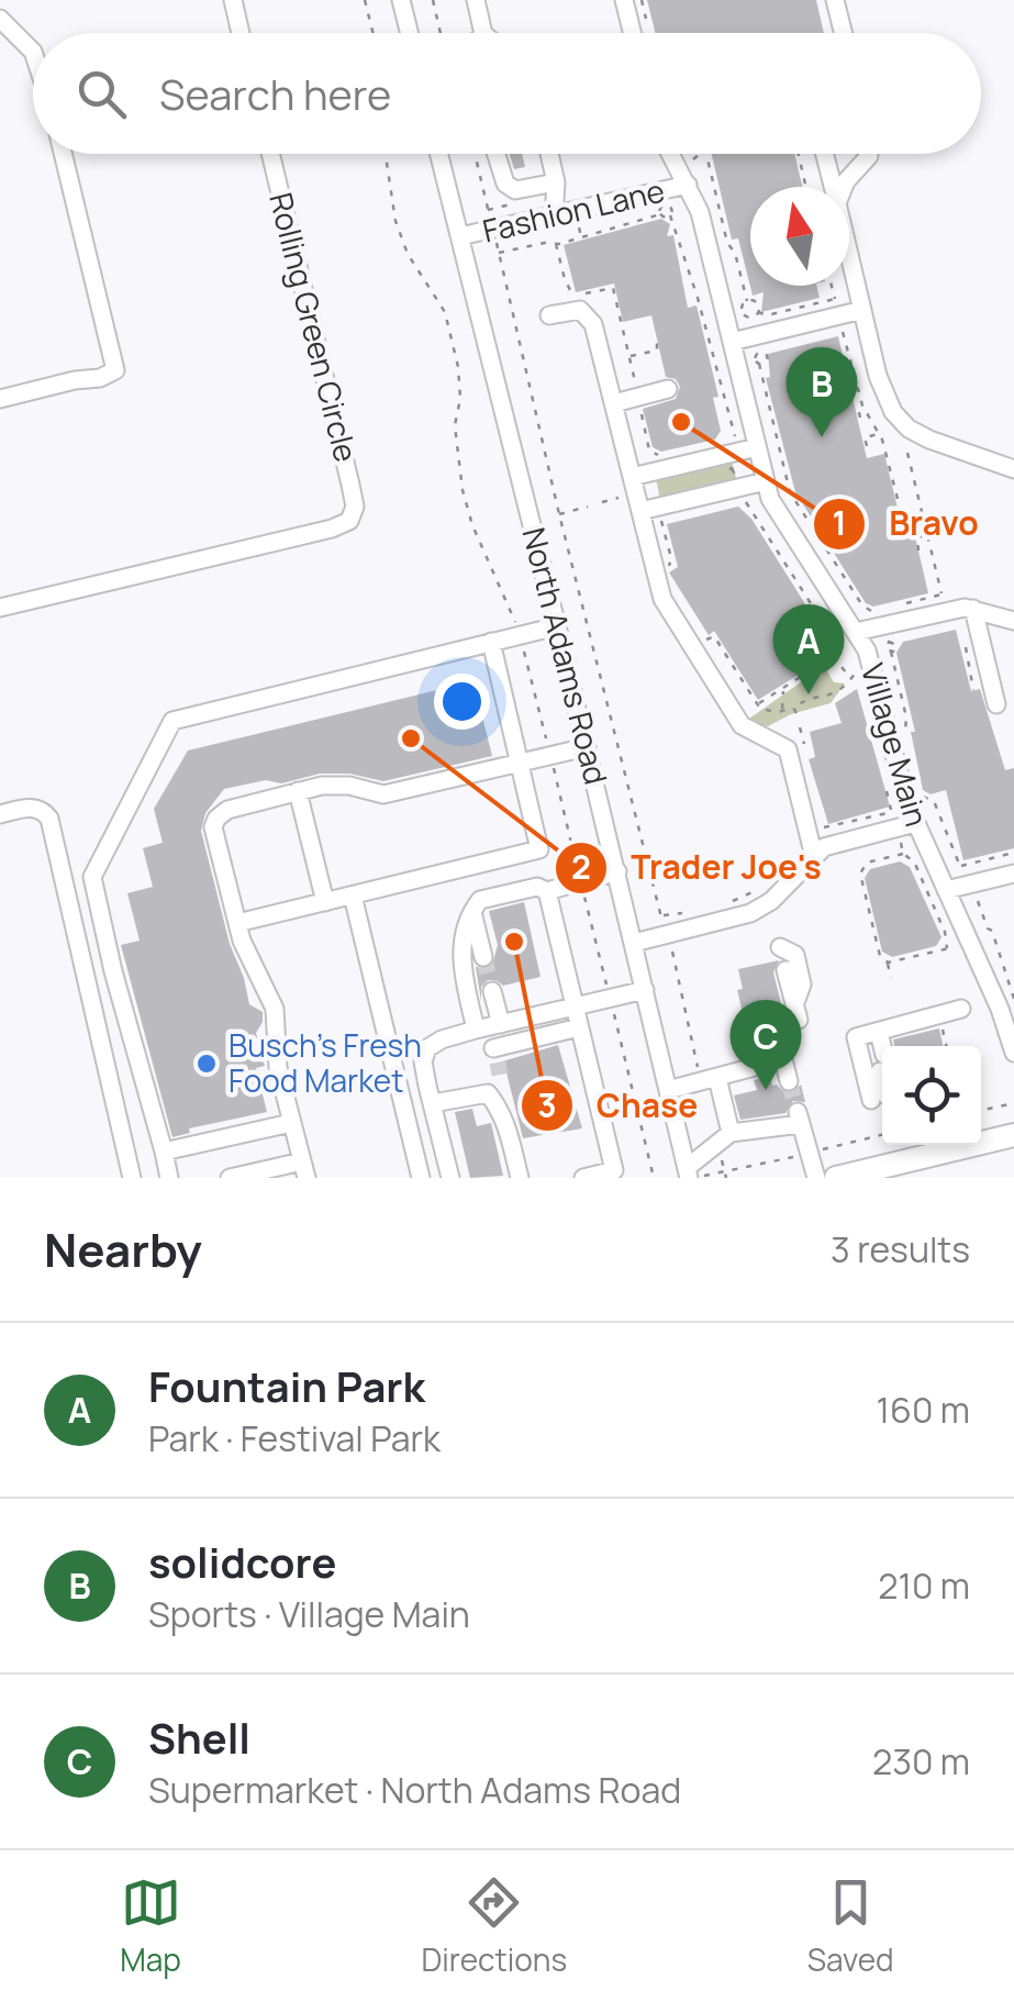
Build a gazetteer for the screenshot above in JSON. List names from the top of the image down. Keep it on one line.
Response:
{"streets":{"street":["Fashion Lane","Rolling Green Circle","North Adams Road","Village Main"]},"crossings":[["Fashion Lane","North Adams Road"],["Fashion Lane","Village Main"]],"places":["Bravo","Trader Joe's","Chase","Busch's Fresh Food Market"],"north":"top","page":{"search":"Search here","pins":["B","A","C"],"heading":["Nearby","3 results"],"list":[{"mark":"A","name":"Fountain Park","note":"Park · Festival Park","value":"160 m"},{"mark":"B","name":"solidcore","note":"Sports · Village Main","value":"210 m"},{"mark":"C","name":"Shell","note":"Supermarket · North Adams Road","value":"230 m"}],"nav":["Map","Directions","Saved"]}}
